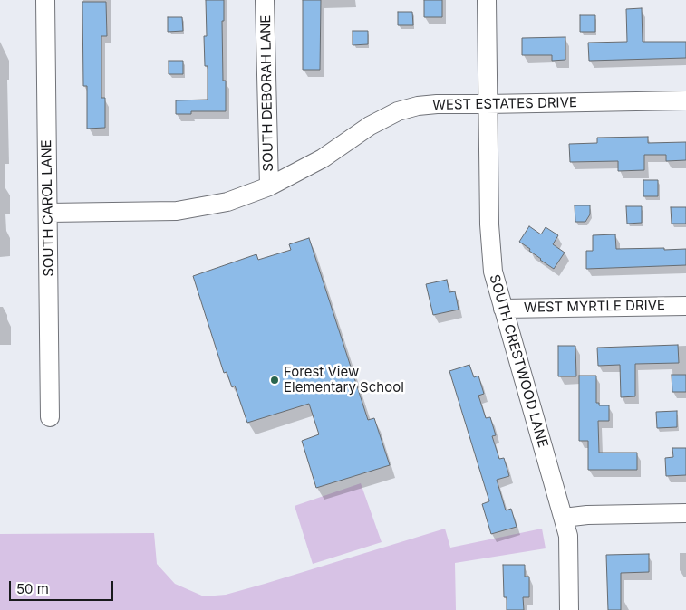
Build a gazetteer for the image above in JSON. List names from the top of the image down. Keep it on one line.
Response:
{"streets":{"street":["SOUTH DEBORAH LANE","WEST ESTATES DRIVE","SOUTH CAROL LANE","WEST MYRTLE DRIVE","SOUTH CRESTWOOD LANE"]},"crossings":[["SOUTH DEBORAH LANE","WEST ESTATES DRIVE"],["WEST ESTATES DRIVE","SOUTH CAROL LANE"],["WEST ESTATES DRIVE","SOUTH CRESTWOOD LANE"],["WEST MYRTLE DRIVE","SOUTH CRESTWOOD LANE"]],"places":["Forest View Elementary School"],"scale_bar":"50 m"}
